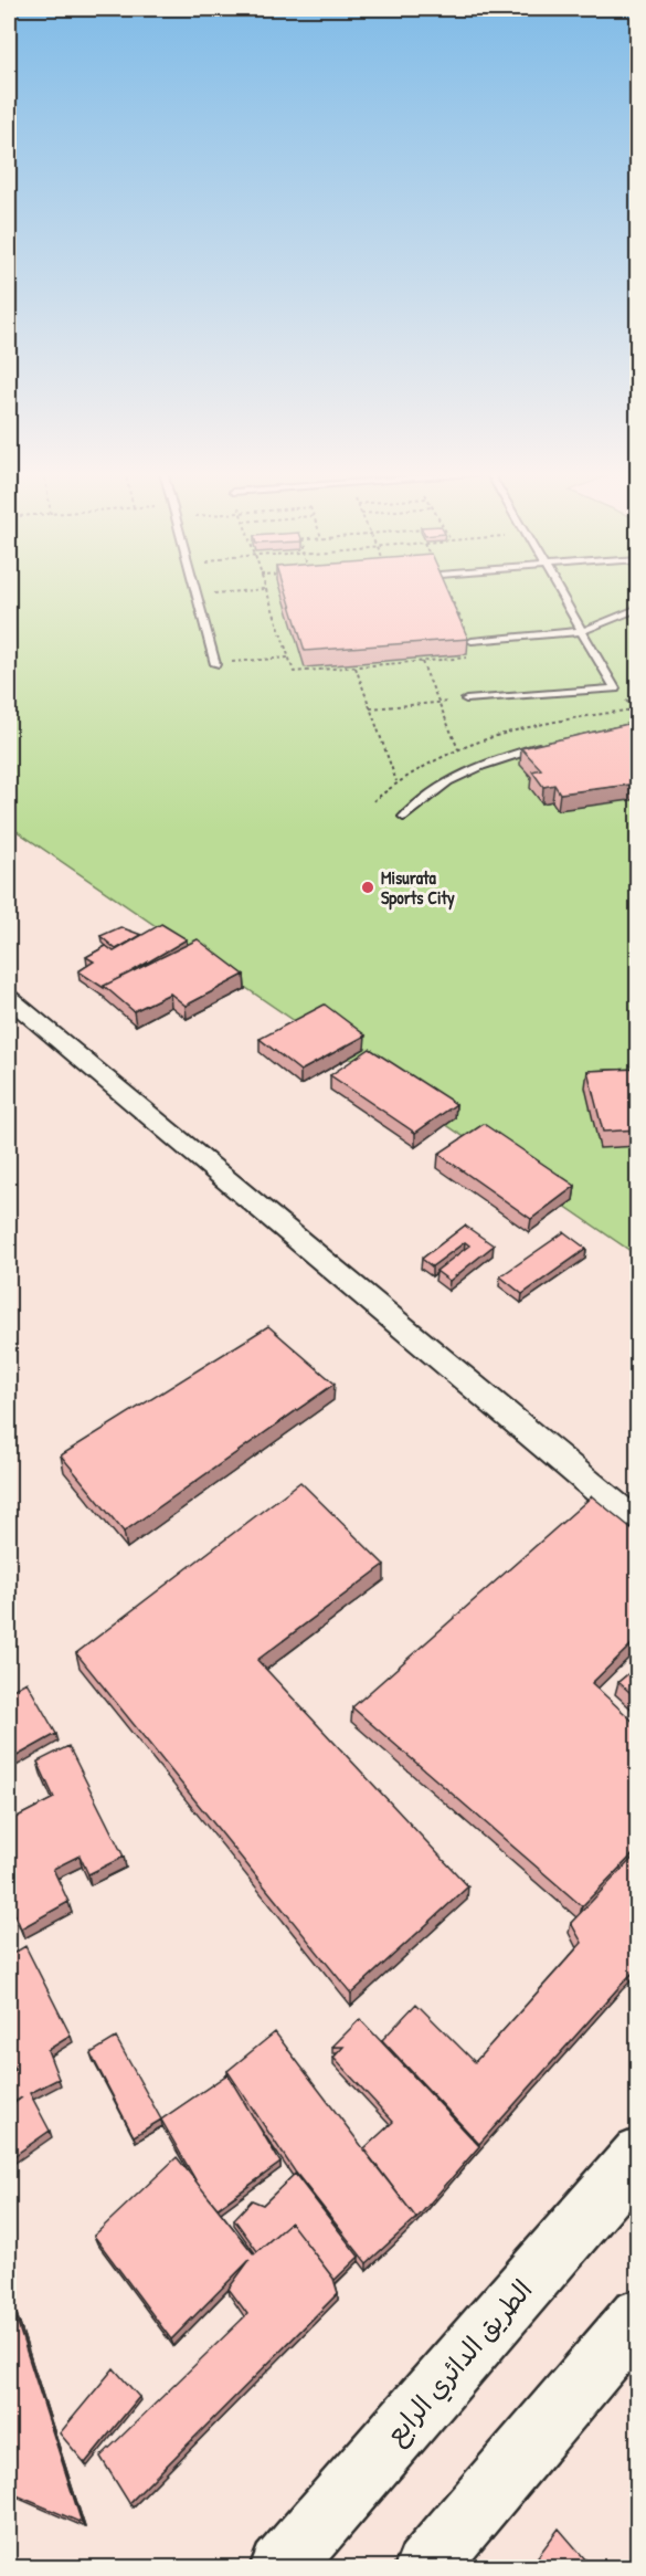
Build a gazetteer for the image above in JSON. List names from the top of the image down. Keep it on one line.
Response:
{"streets":{"main road":["الطريق الدائري الرابع"]},"places":["Misurata Sports City"]}
